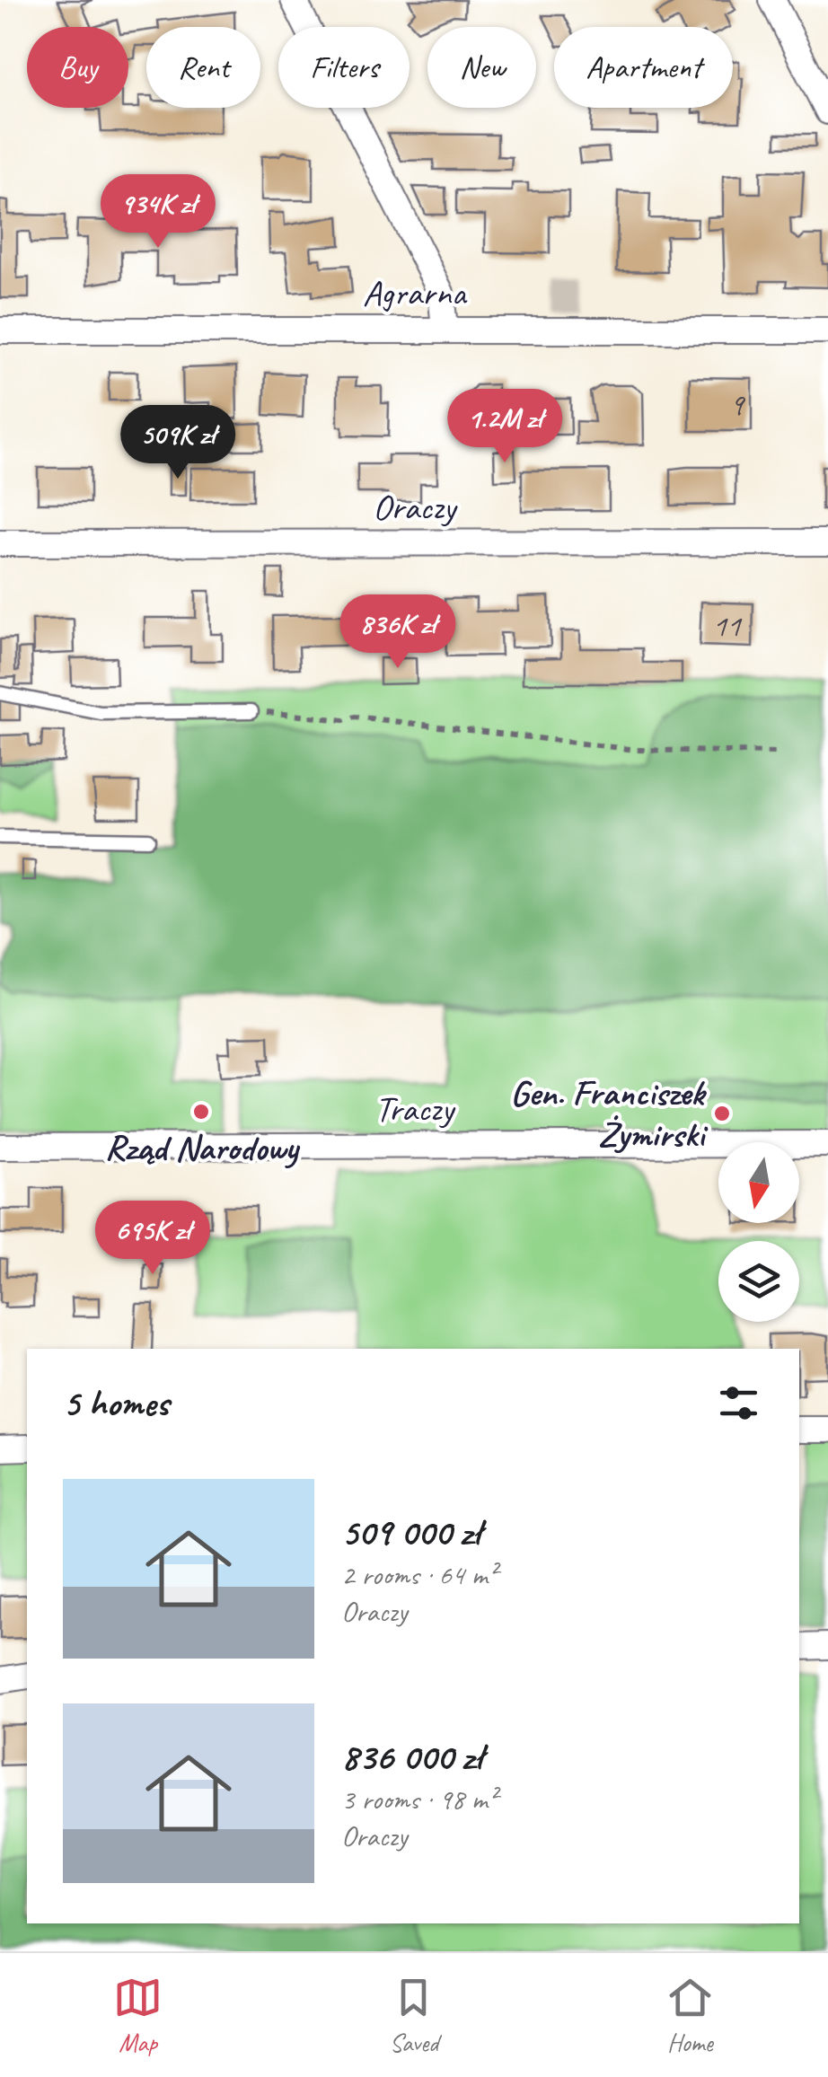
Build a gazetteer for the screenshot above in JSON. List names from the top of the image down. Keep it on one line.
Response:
{"streets":{"street":["Agrarna","Oraczy","Traczy"]},"places":["Rząd Narodowy","Gen. Franciszek Żymirski"],"house_numbers":["9","11"],"north":"bottom","page":{"chip":["Buy","Rent","Filters","New","Apartment"],"price":["934K zł","1.2M zł","509K zł","836K zł","695K zł"],"heading":"5 homes","list":[{"name":"509 000 zł","note":"2 rooms · 64 m² · Oraczy"},{"name":"836 000 zł","note":"3 rooms · 98 m² · Oraczy"}],"tabs":["Map","Saved","Home"]}}
